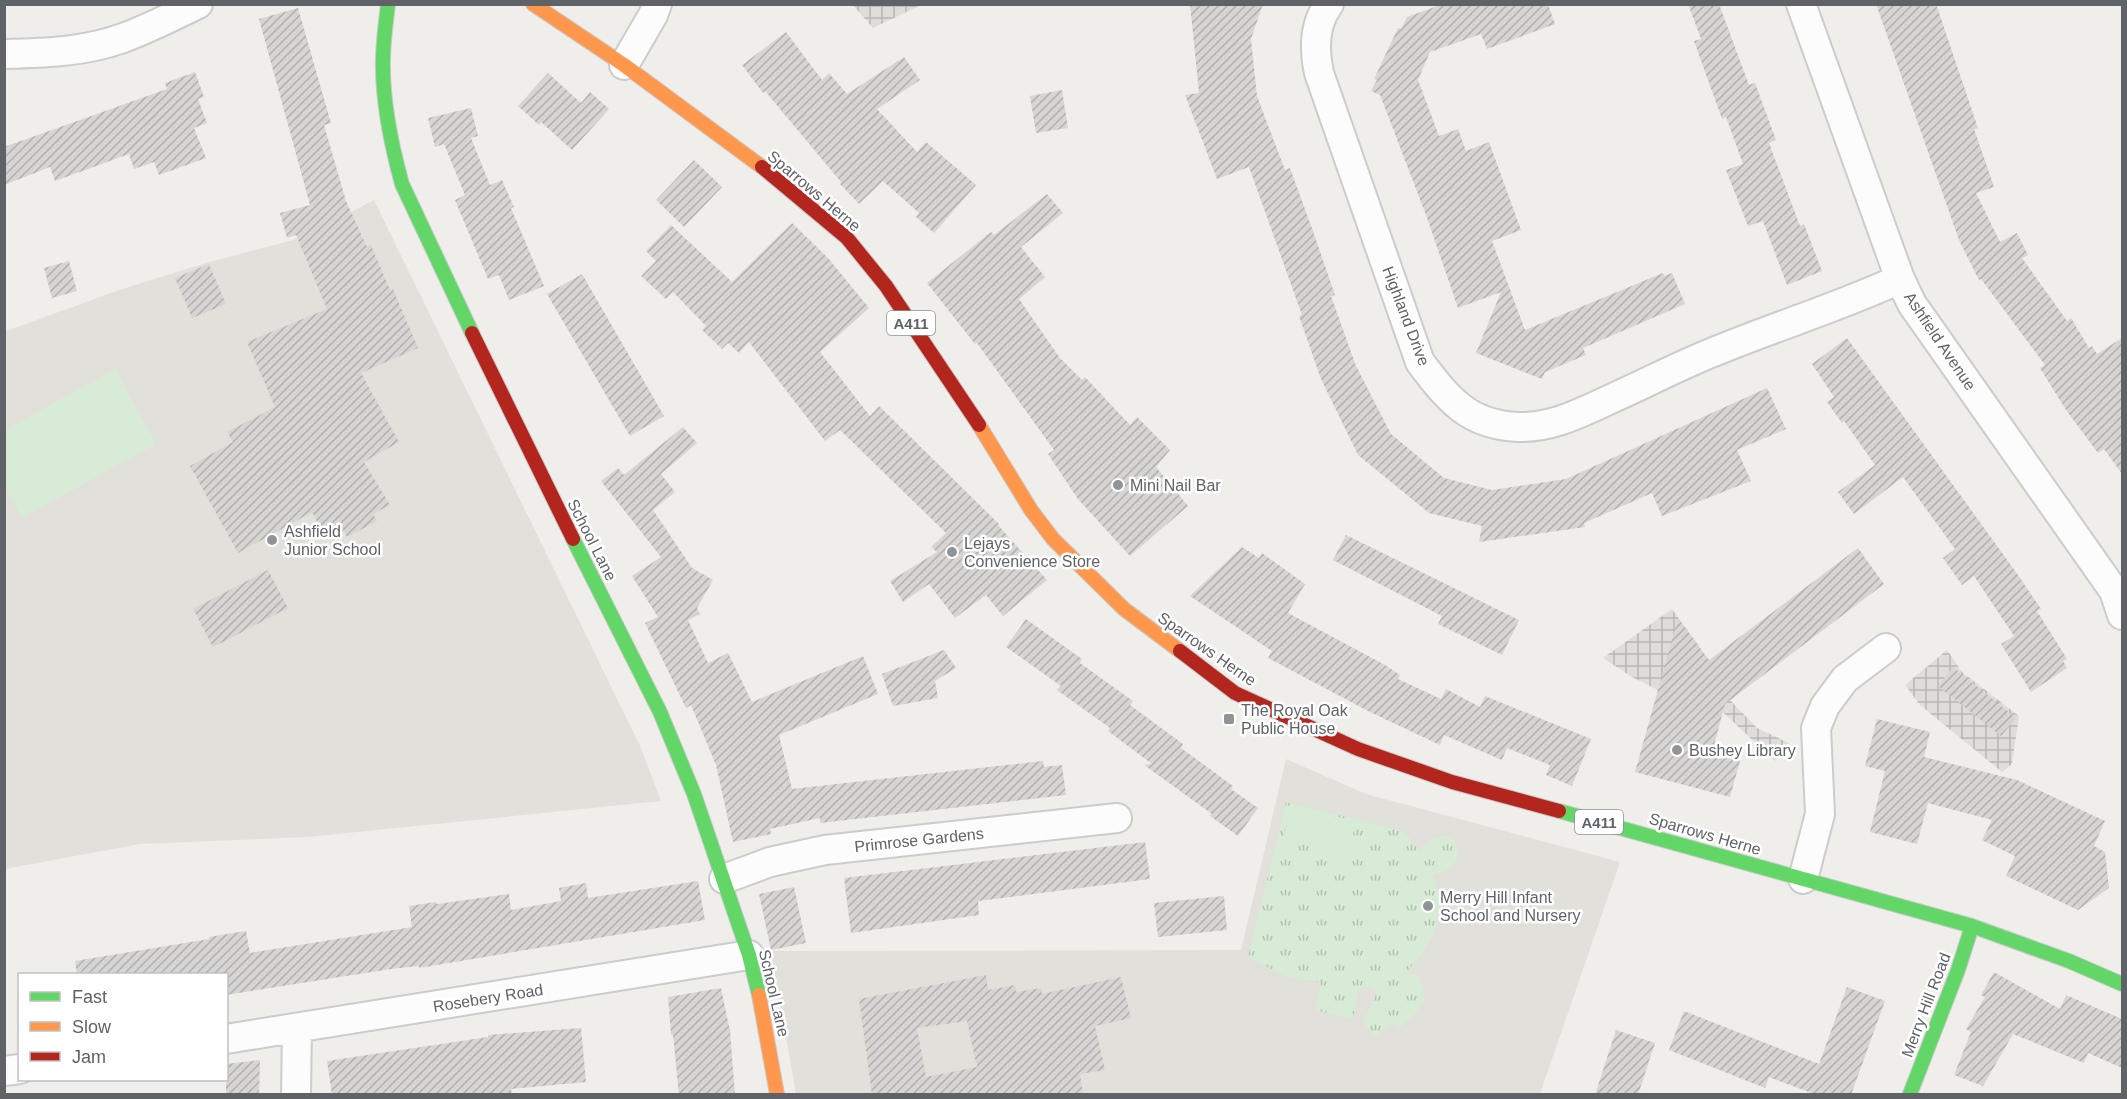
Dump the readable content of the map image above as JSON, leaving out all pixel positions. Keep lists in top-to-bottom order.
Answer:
{
  "streets": {
    "main road": [
      "Sparrows Herne",
      "A411",
      "School Lane",
      "Merry Hill Road"
    ],
    "street": [
      "Highland Drive",
      "Ashfield Avenue",
      "Primrose Gardens",
      "Rosebery Road"
    ]
  },
  "crossings": [
    ["Sparrows Herne", "Merry Hill Road"],
    ["Highland Drive", "Ashfield Avenue"],
    ["School Lane", "Primrose Gardens"],
    ["School Lane", "Rosebery Road"]
  ],
  "places": {
    "other": [
      "Mini Nail Bar",
      "Ashfield Junior School",
      "Lejays Convenience Store",
      "Bushey Library",
      "Merry Hill Infant School and Nursery"
    ],
    "transit": ["The Royal Oak Public House"]
  },
  "legend": ["Fast", "Slow", "Jam"]
}
